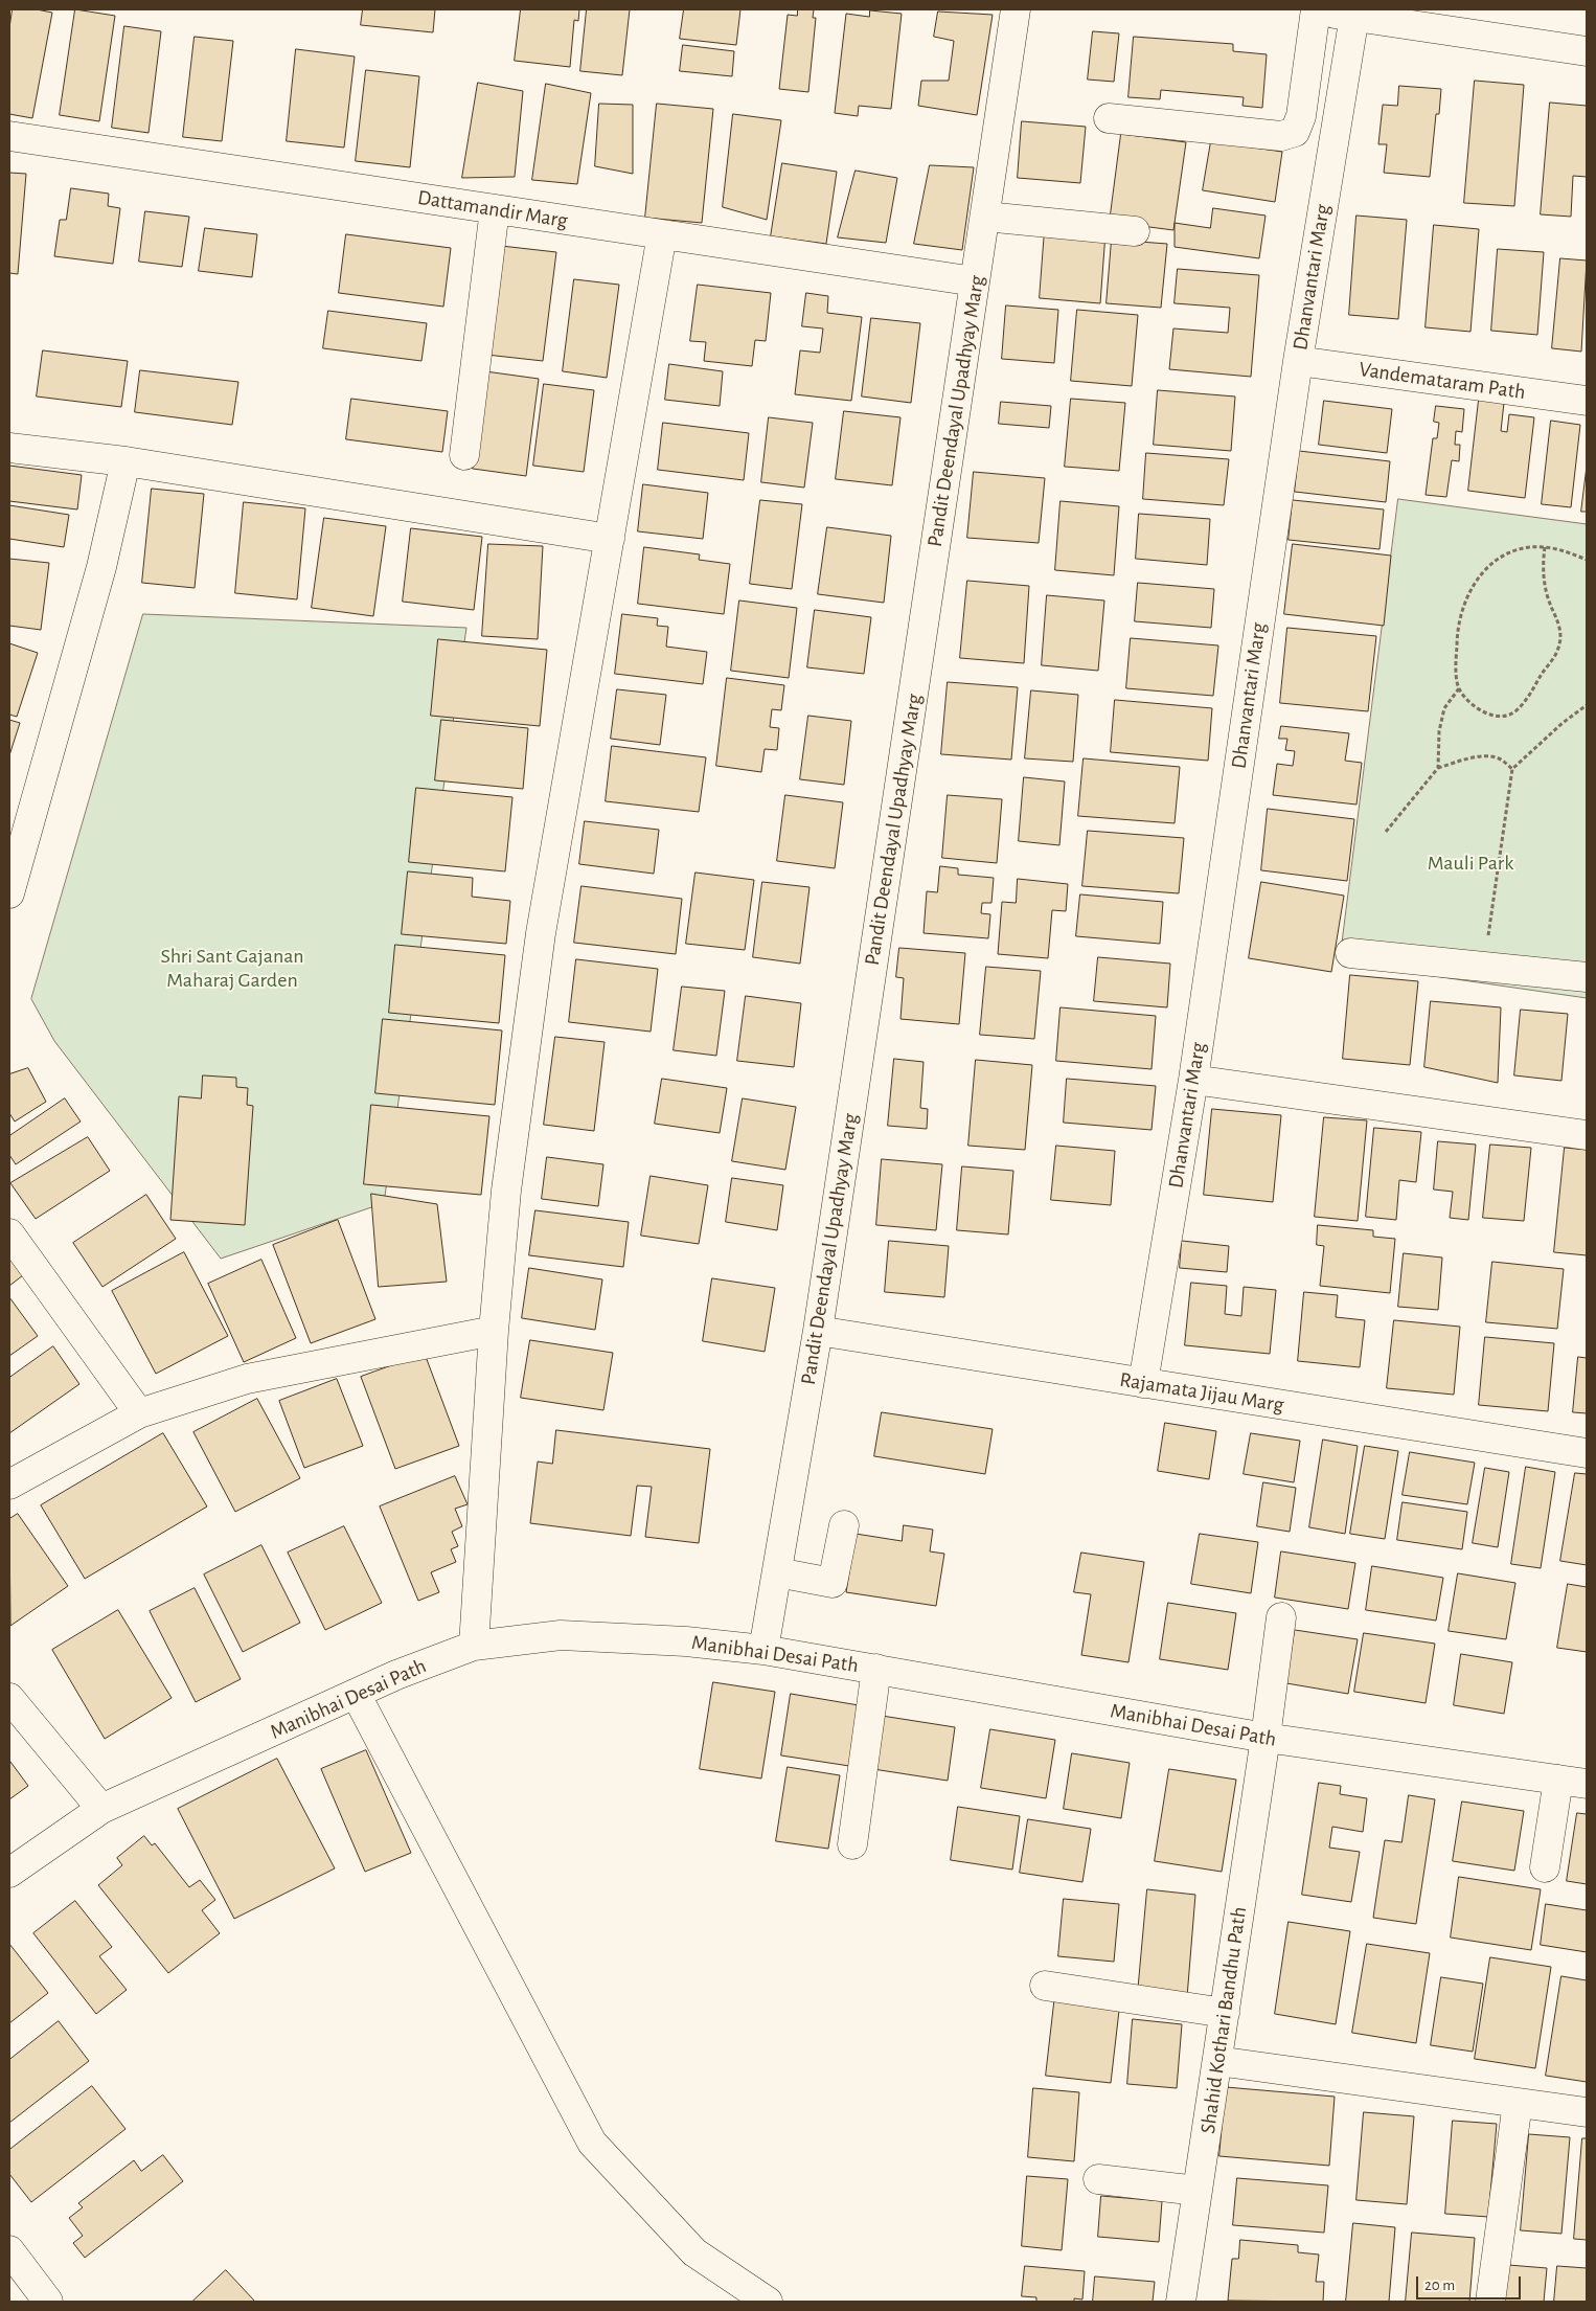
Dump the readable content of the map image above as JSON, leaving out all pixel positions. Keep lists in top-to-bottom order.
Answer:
{
  "streets": {
    "street": [
      "Dattamandir Marg",
      "Dhanvantari Marg",
      "Vandemataram Path",
      "Pandit Deendayal Upadhyay Marg",
      "Rajamata Jijau Marg",
      "Manibhai Desai Path",
      "Shahid Kothari Bandhu Path"
    ]
  },
  "crossings": [
    ["Dattamandir Marg", "Pandit Deendayal Upadhyay Marg"],
    ["Dhanvantari Marg", "Vandemataram Path"],
    ["Dhanvantari Marg", "Rajamata Jijau Marg"],
    ["Pandit Deendayal Upadhyay Marg", "Rajamata Jijau Marg"],
    ["Pandit Deendayal Upadhyay Marg", "Manibhai Desai Path"],
    ["Manibhai Desai Path", "Shahid Kothari Bandhu Path"]
  ],
  "parks": ["Mauli Park", "Shri Sant Gajanan Maharaj Garden"],
  "scale_bar": "20 m"
}
